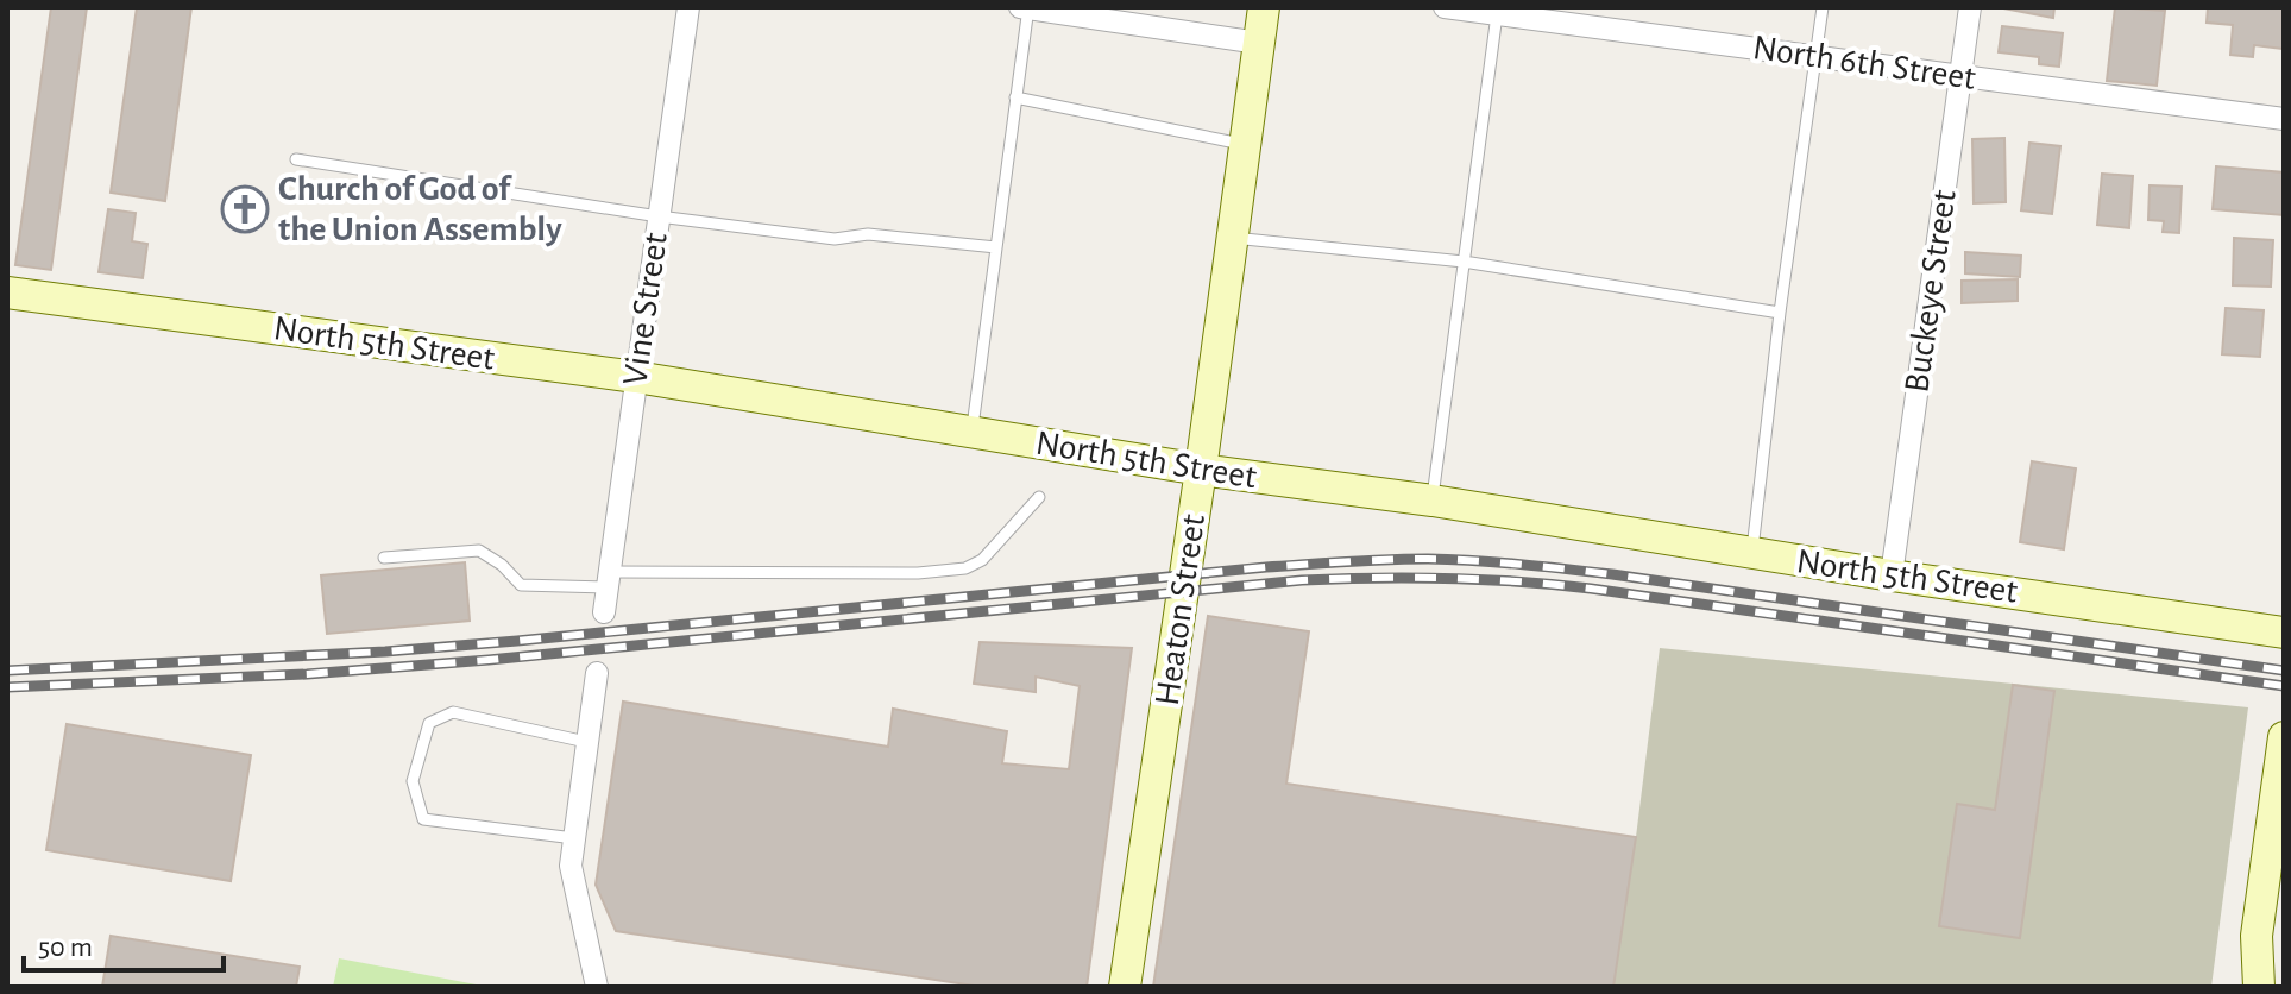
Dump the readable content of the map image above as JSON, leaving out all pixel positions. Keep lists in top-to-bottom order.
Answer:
{
  "streets": {
    "street": [
      "North 6th Street",
      "Buckeye Street",
      "Vine Street",
      "North 5th Street",
      "Heaton Street"
    ]
  },
  "crossings": [
    ["North 6th Street", "Buckeye Street"],
    ["Buckeye Street", "North 5th Street"],
    ["Vine Street", "North 5th Street"],
    ["North 5th Street", "Heaton Street"]
  ],
  "places": {
    "church": ["Church of God of the Union Assembly"]
  },
  "scale_bar": "50 m"
}
